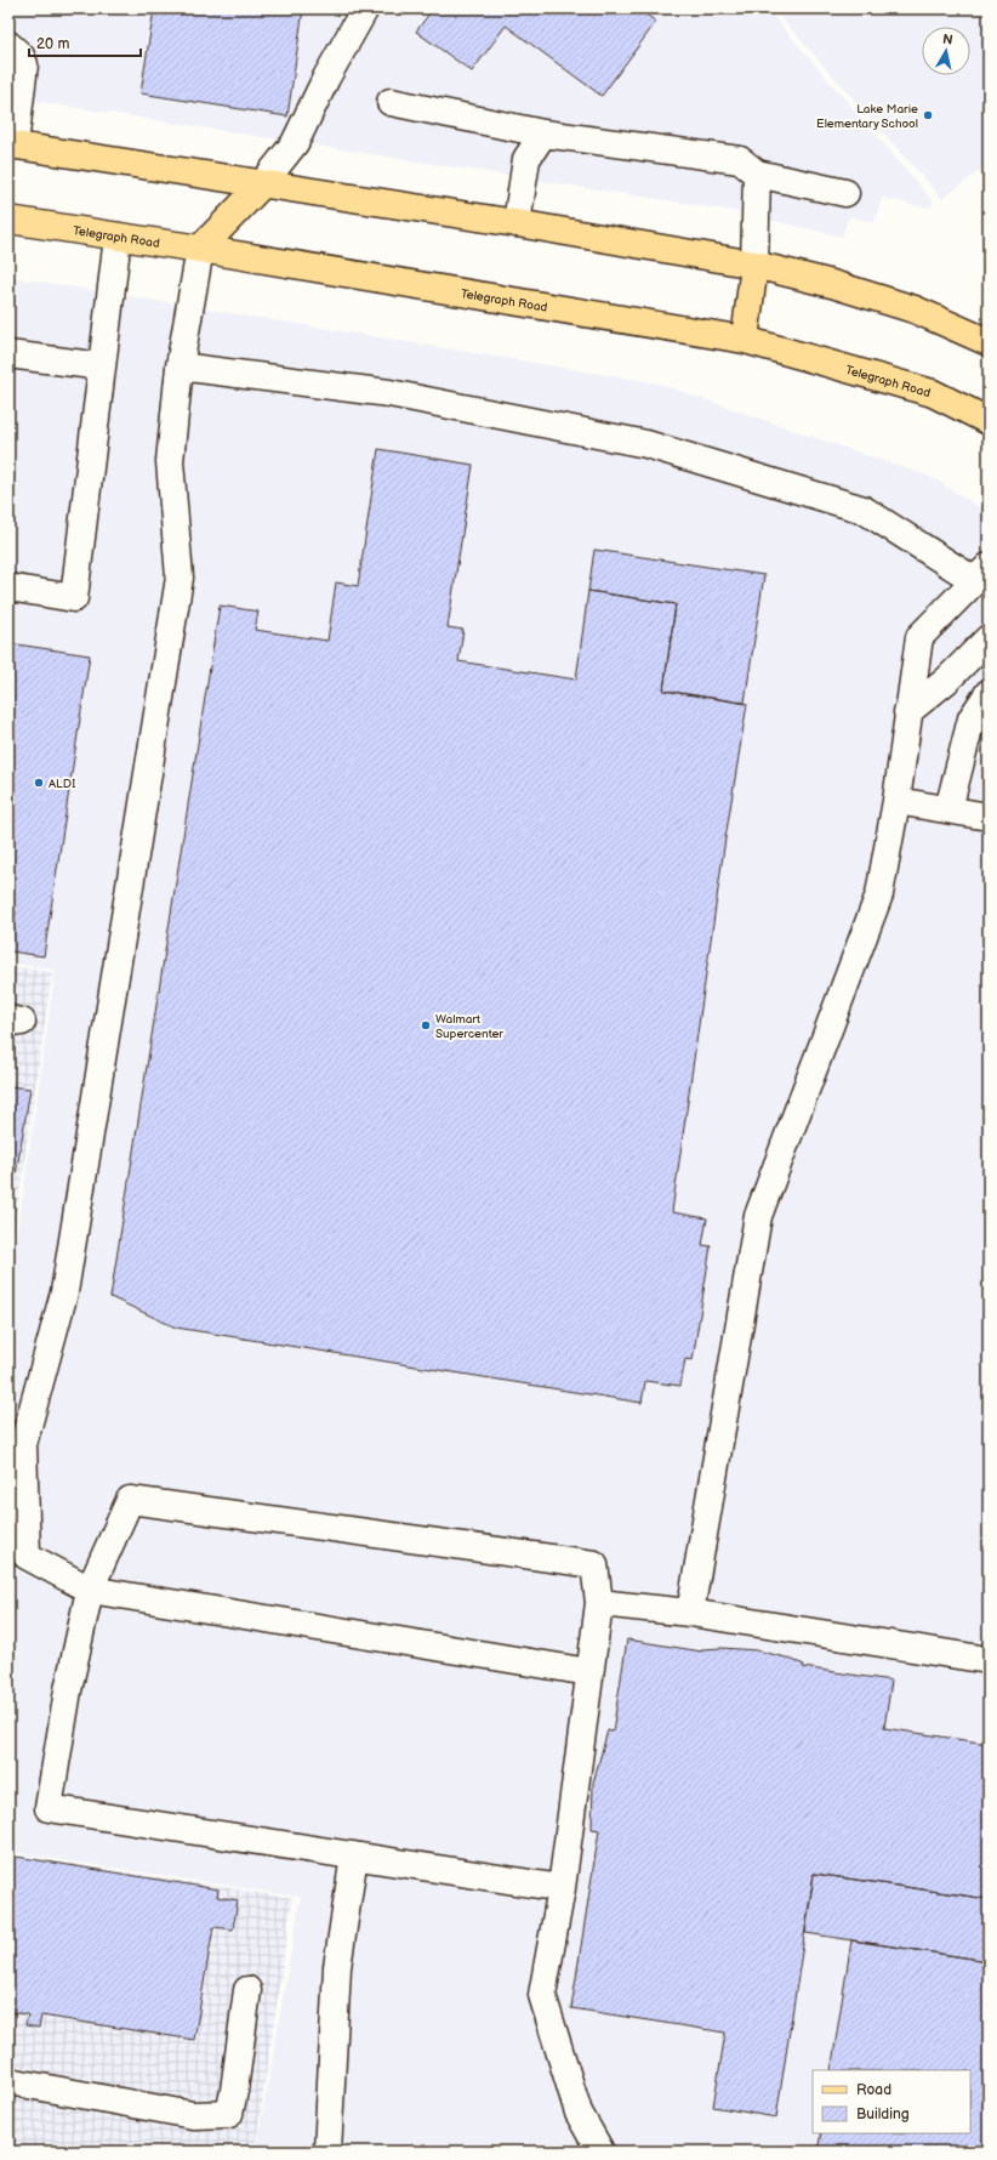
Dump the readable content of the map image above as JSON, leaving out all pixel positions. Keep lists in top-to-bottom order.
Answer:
{
  "streets": {
    "main road": ["Telegraph Road"]
  },
  "places": ["Lake Marie Elementary School", "ALDI", "Walmart Supercenter"],
  "legend": ["Road", "Building"],
  "scale_bar": "20 m",
  "north": "top"
}
